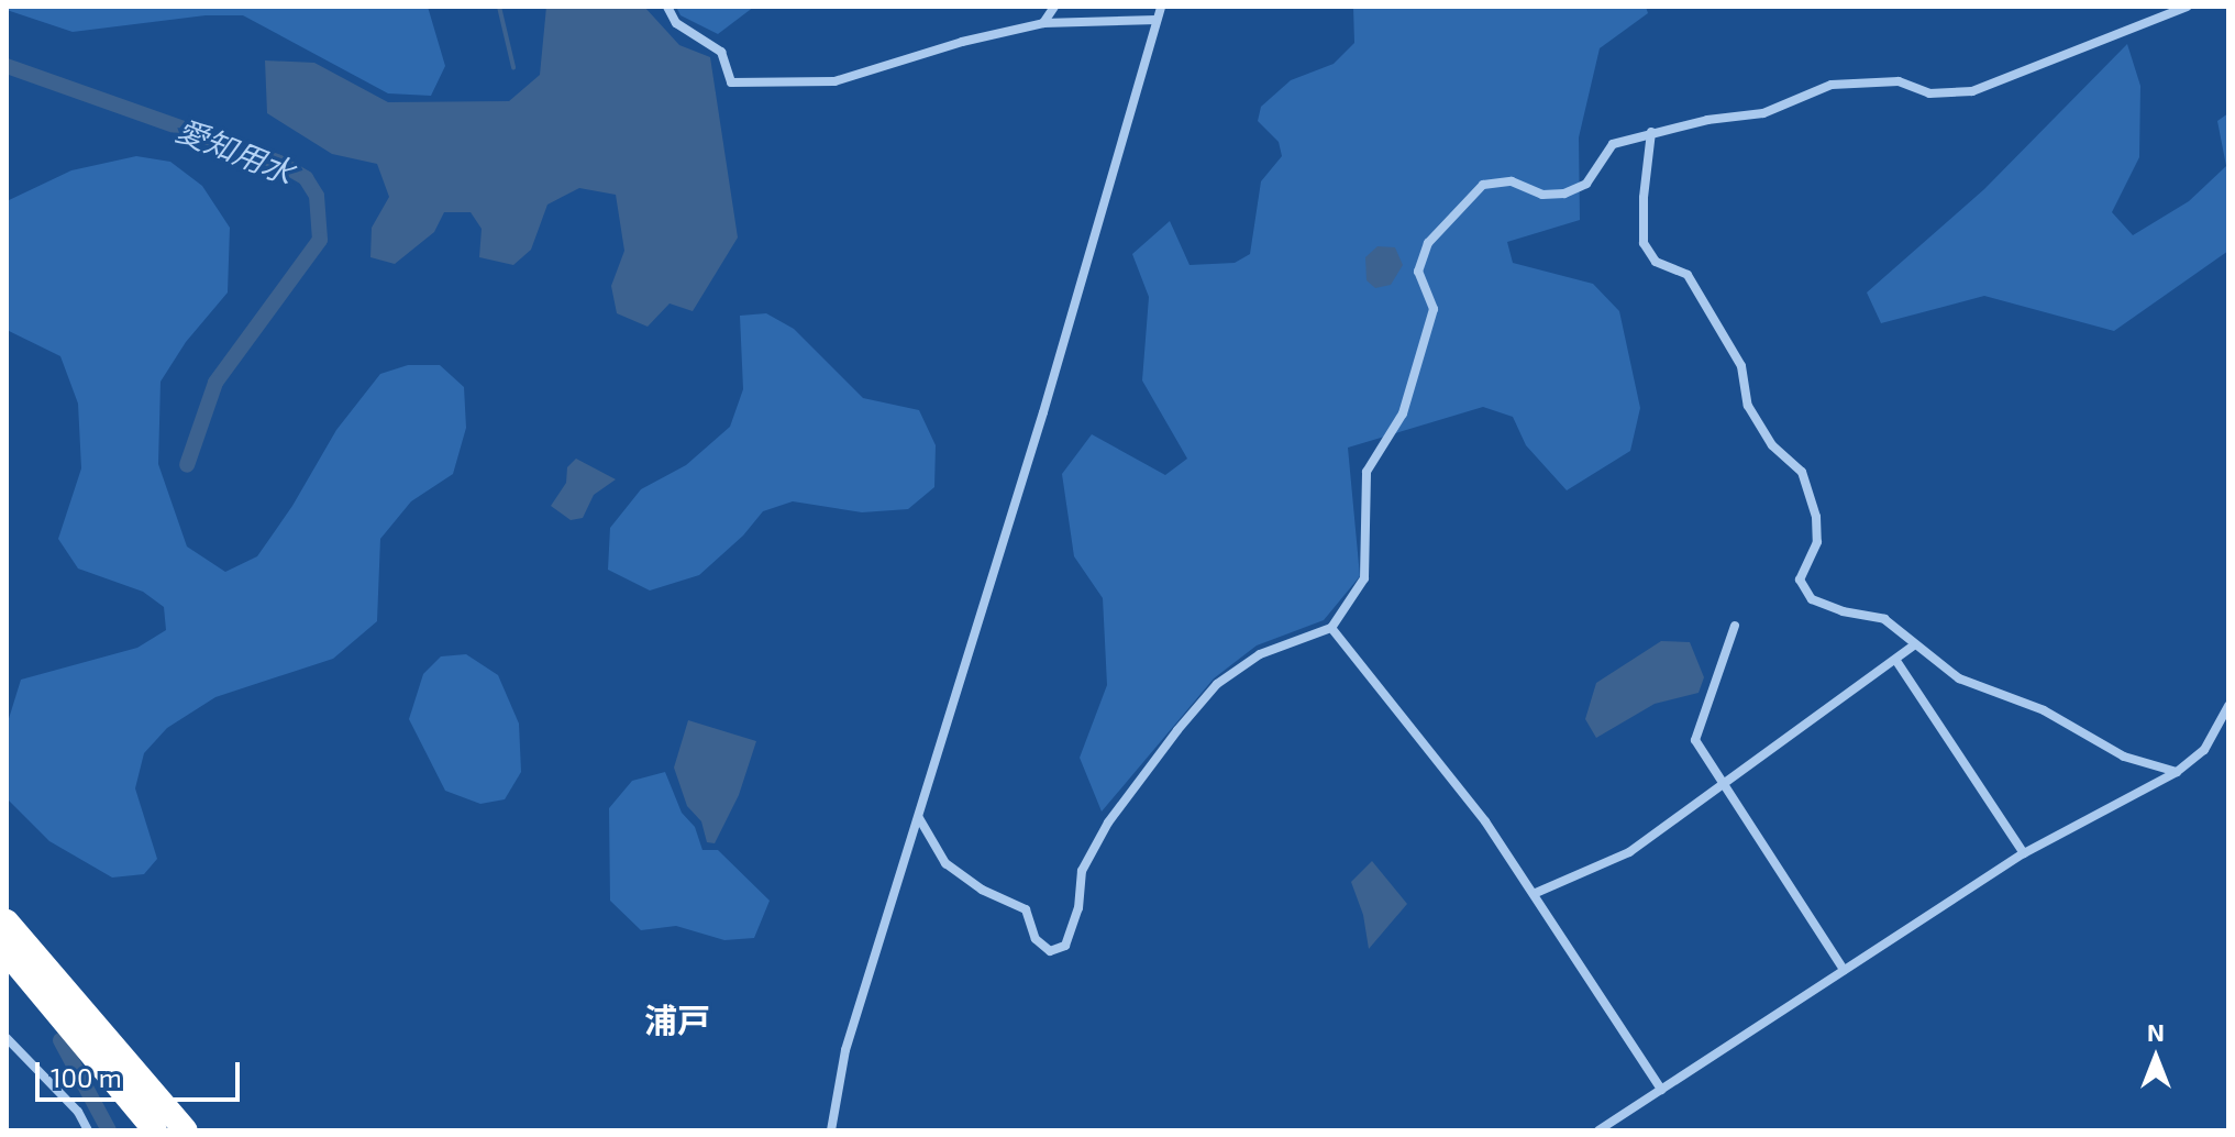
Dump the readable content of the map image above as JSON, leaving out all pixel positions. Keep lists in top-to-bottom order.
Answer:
{
  "districts": ["浦戸"],
  "water": ["愛知用水"],
  "scale_bar": "100 m",
  "north": "top"
}
